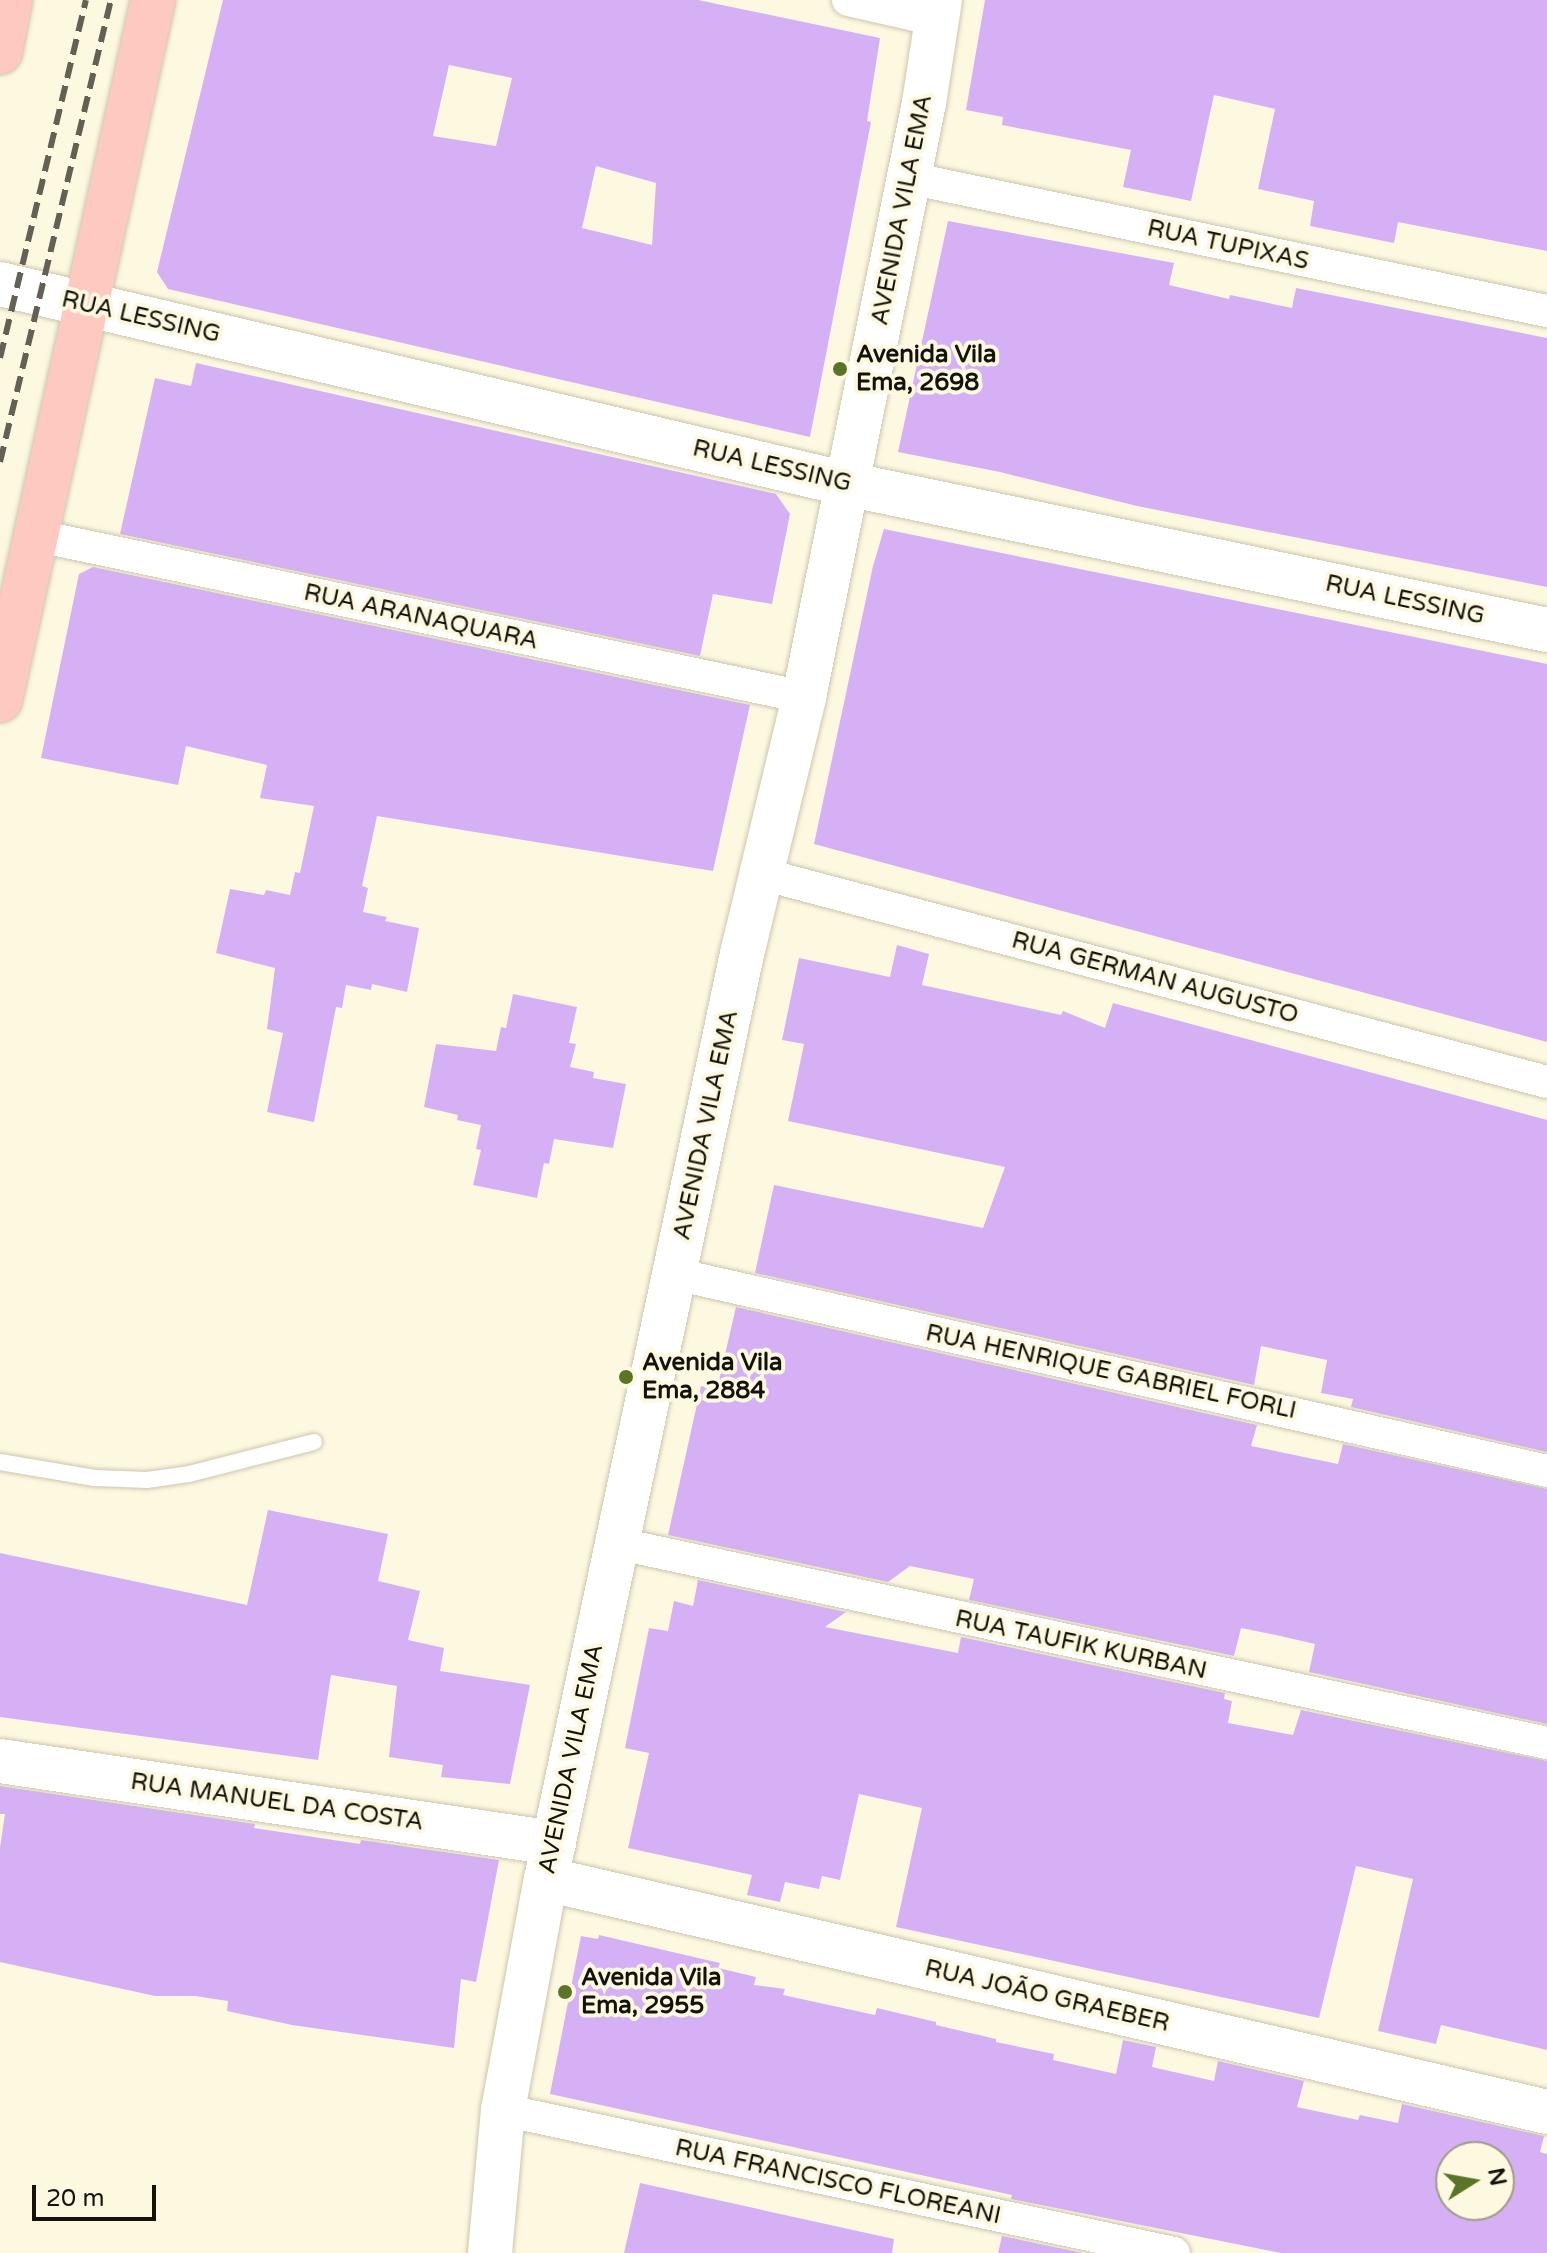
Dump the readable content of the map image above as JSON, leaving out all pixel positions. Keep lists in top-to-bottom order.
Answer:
{
  "streets": {
    "street": [
      "AVENIDA VILA EMA",
      "RUA TUPIXAS",
      "RUA LESSING",
      "RUA ARANAQUARA",
      "RUA GERMAN AUGUSTO",
      "RUA HENRIQUE GABRIEL FORLI",
      "RUA TAUFIK KURBAN",
      "RUA MANUEL DA COSTA",
      "RUA JOÃO GRAEBER",
      "RUA FRANCISCO FLOREANI"
    ]
  },
  "crossings": [
    ["AVENIDA VILA EMA", "RUA TUPIXAS"],
    ["AVENIDA VILA EMA", "RUA LESSING"],
    ["AVENIDA VILA EMA", "RUA ARANAQUARA"],
    ["AVENIDA VILA EMA", "RUA GERMAN AUGUSTO"],
    ["AVENIDA VILA EMA", "RUA HENRIQUE GABRIEL FORLI"],
    ["AVENIDA VILA EMA", "RUA TAUFIK KURBAN"],
    ["AVENIDA VILA EMA", "RUA MANUEL DA COSTA"],
    ["AVENIDA VILA EMA", "RUA JOÃO GRAEBER"],
    ["AVENIDA VILA EMA", "RUA FRANCISCO FLOREANI"],
    ["RUA MANUEL DA COSTA", "RUA JOÃO GRAEBER"]
  ],
  "places": ["Avenida Vila Ema, 2698", "Avenida Vila Ema, 2884", "Avenida Vila Ema, 2955"],
  "scale_bar": "20 m",
  "north": "right"
}
